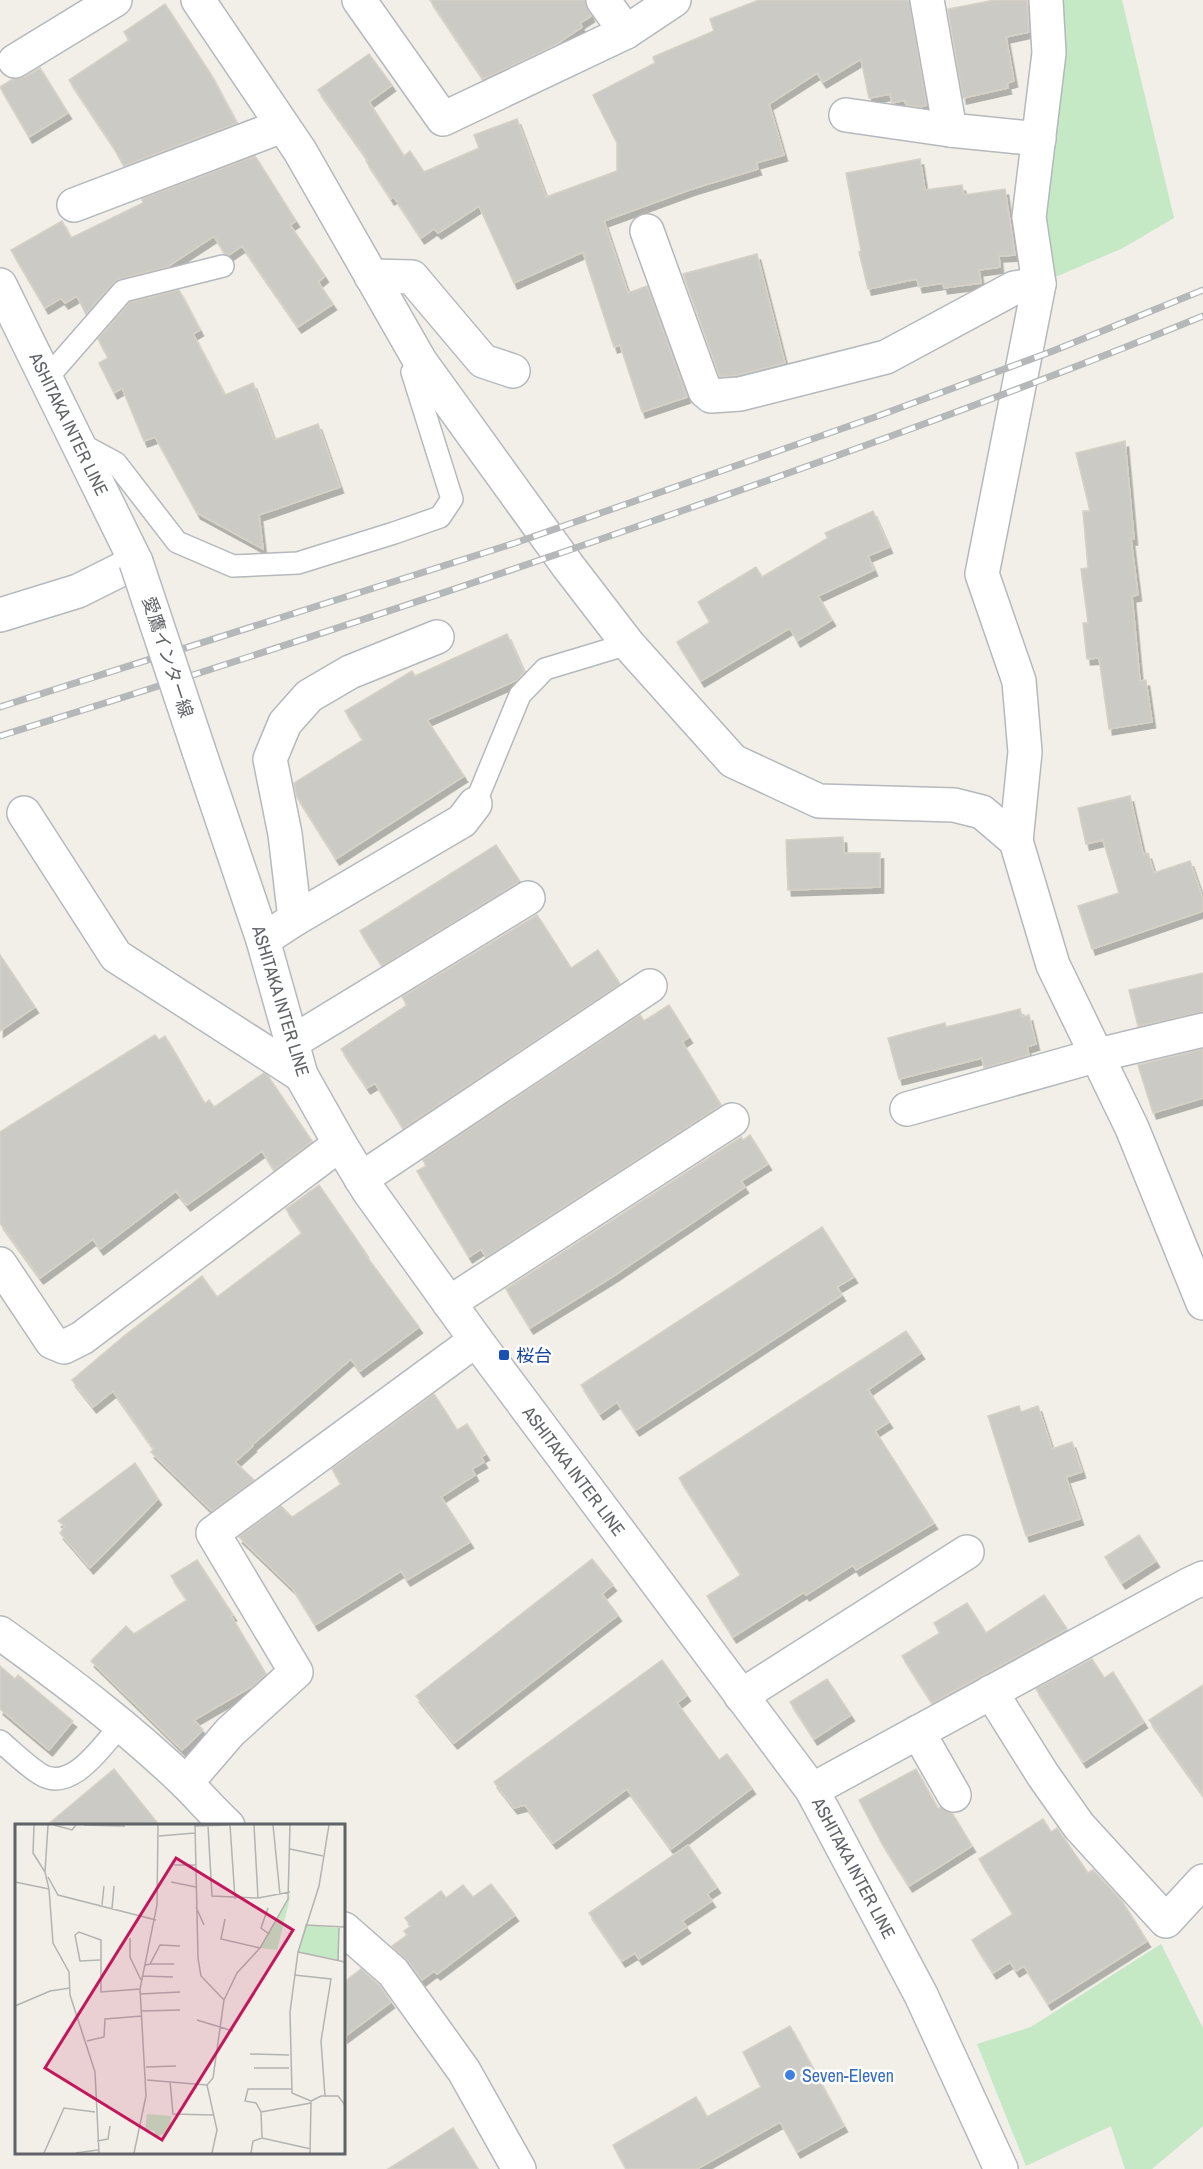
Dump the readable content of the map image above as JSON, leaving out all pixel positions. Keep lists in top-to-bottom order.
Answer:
{
  "streets": {
    "street": ["ASHITAKA INTER LINE", "愛鷹インター線"]
  },
  "crossings": [
    ["ASHITAKA INTER LINE", "愛鷹インター線"]
  ],
  "places": {
    "transit": ["桜台"],
    "other": ["Seven-Eleven"]
  }
}
